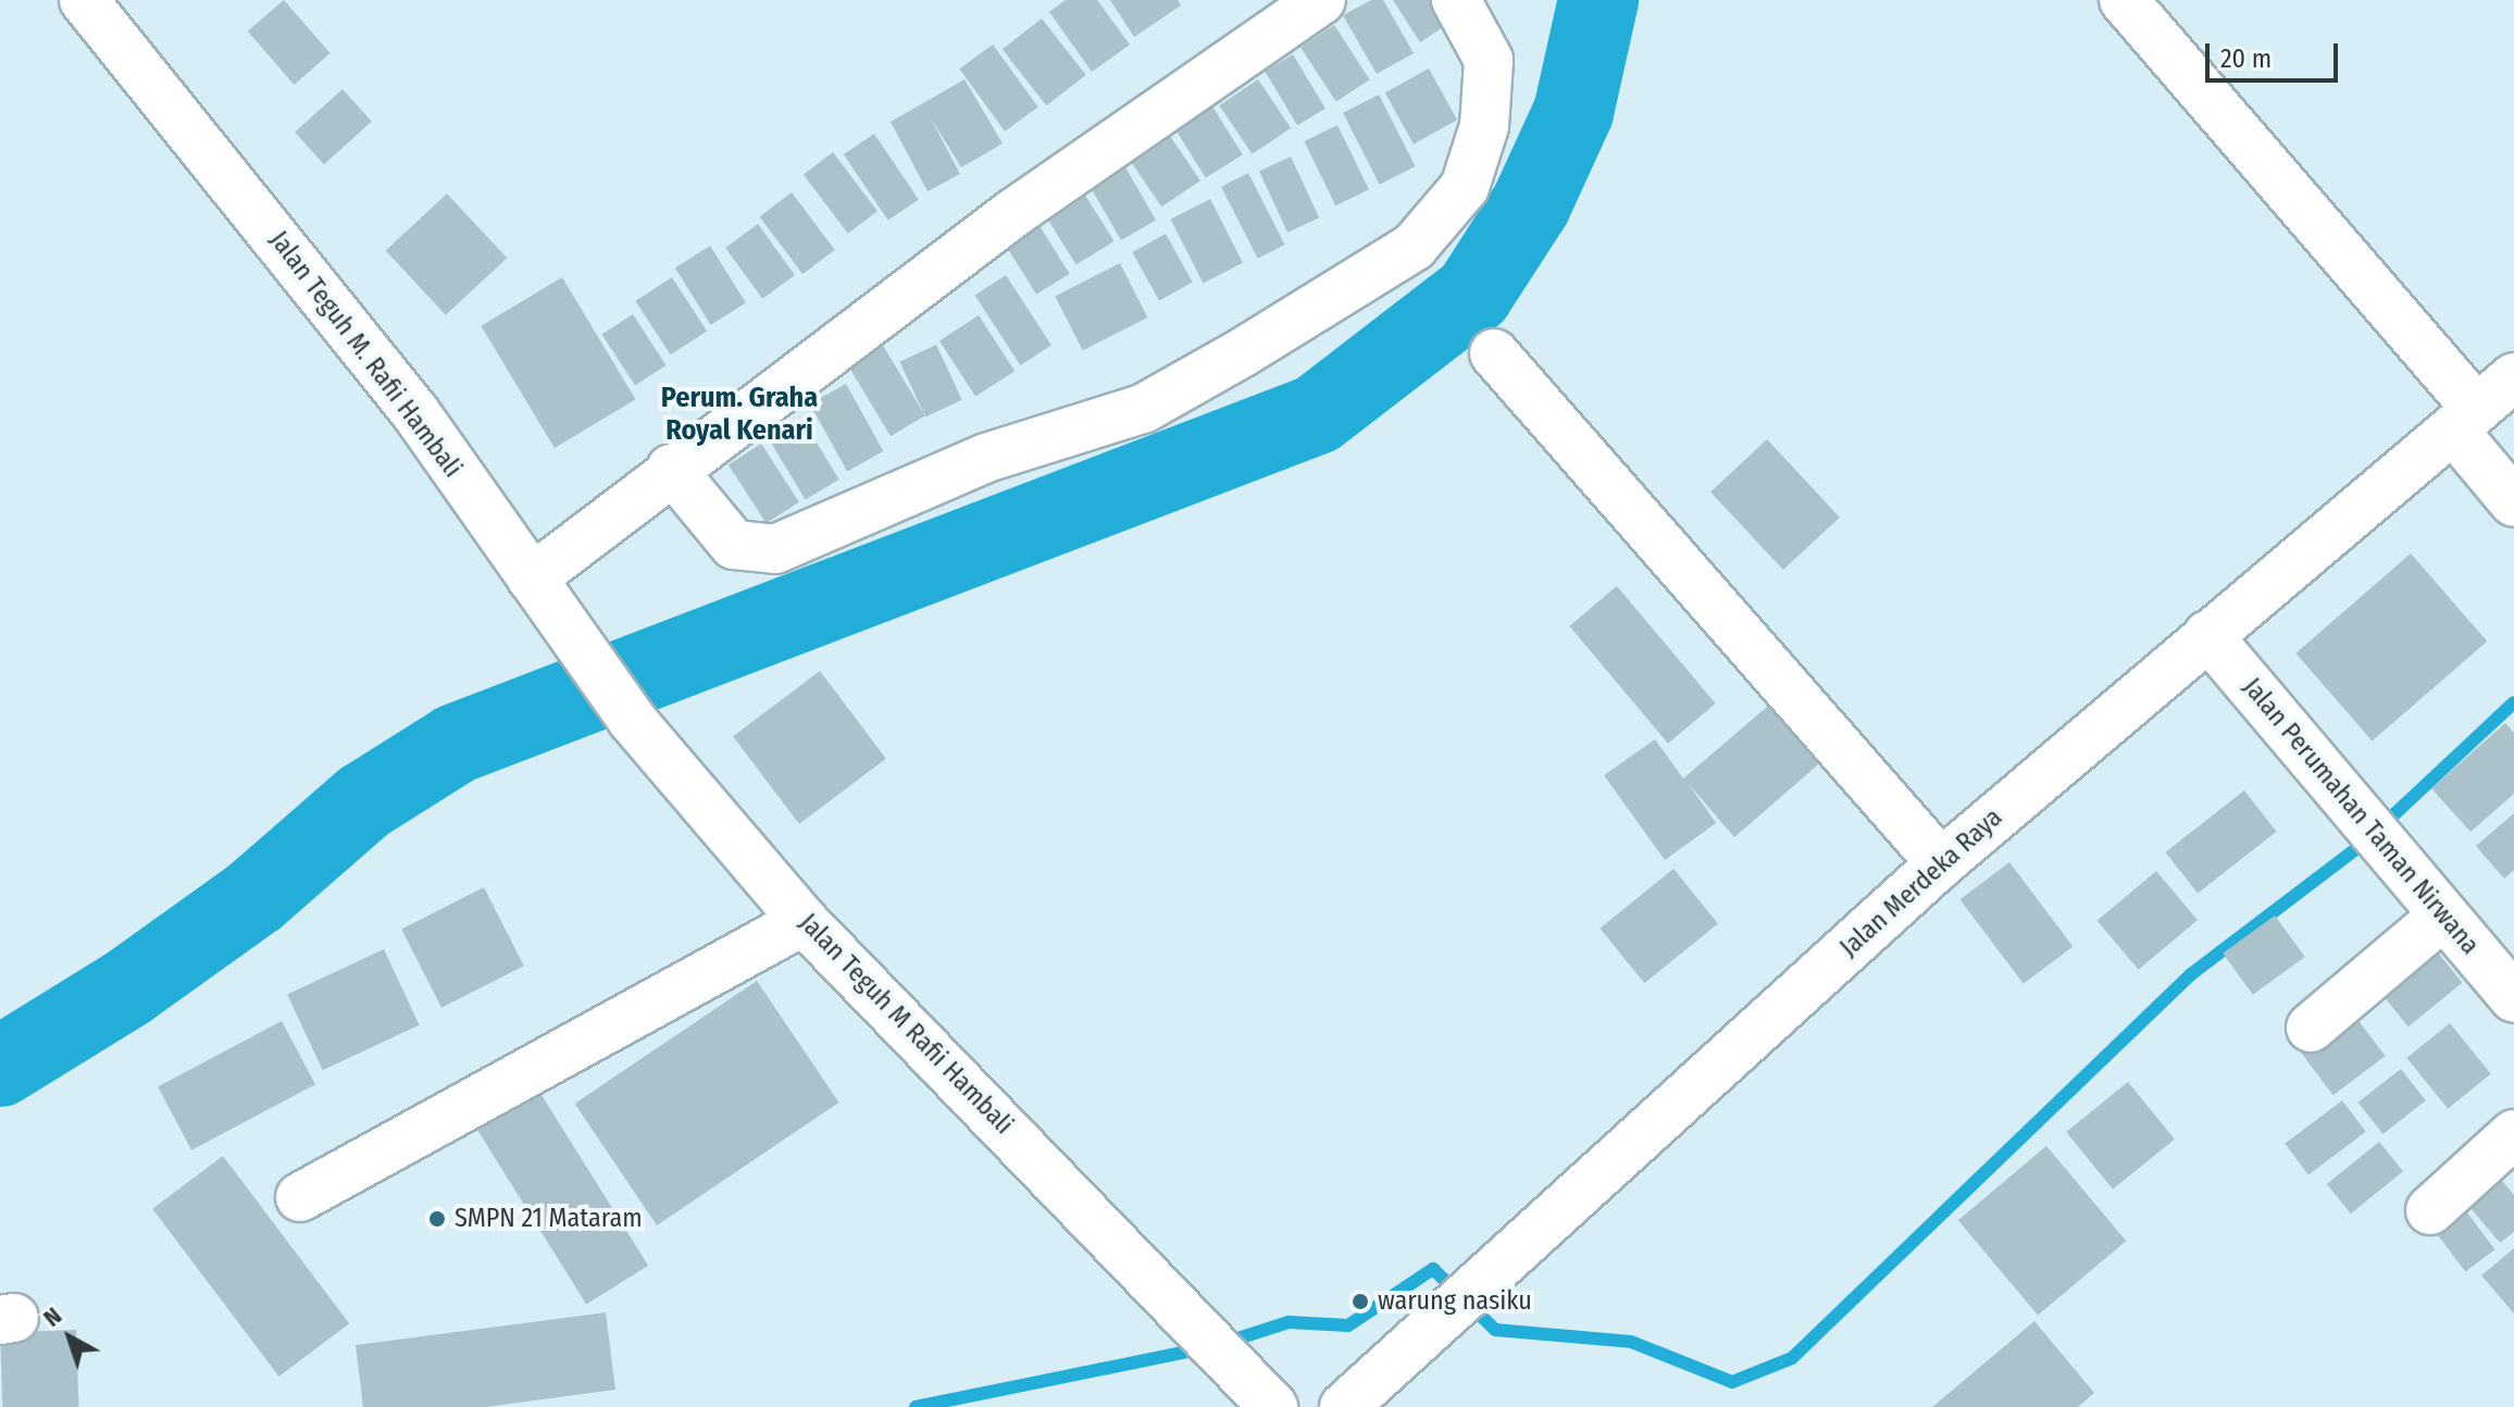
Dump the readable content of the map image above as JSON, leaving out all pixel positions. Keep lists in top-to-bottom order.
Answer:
{
  "streets": {
    "street": [
      "Jalan Teguh M. Rafii Hambali",
      "Jalan Perumahan Taman Nirwana",
      "Jalan Merdeka Raya",
      "Jalan Teguh M Rafii Hambali"
    ]
  },
  "crossings": [
    ["Jalan Teguh M. Rafii Hambali", "Jalan Teguh M Rafii Hambali"],
    ["Jalan Perumahan Taman Nirwana", "Jalan Merdeka Raya"]
  ],
  "districts": ["Perum. Graha Royal Kenari"],
  "places": ["SMPN 21 Mataram", "warung nasiku"],
  "scale_bar": "20 m",
  "north": "top left"
}
